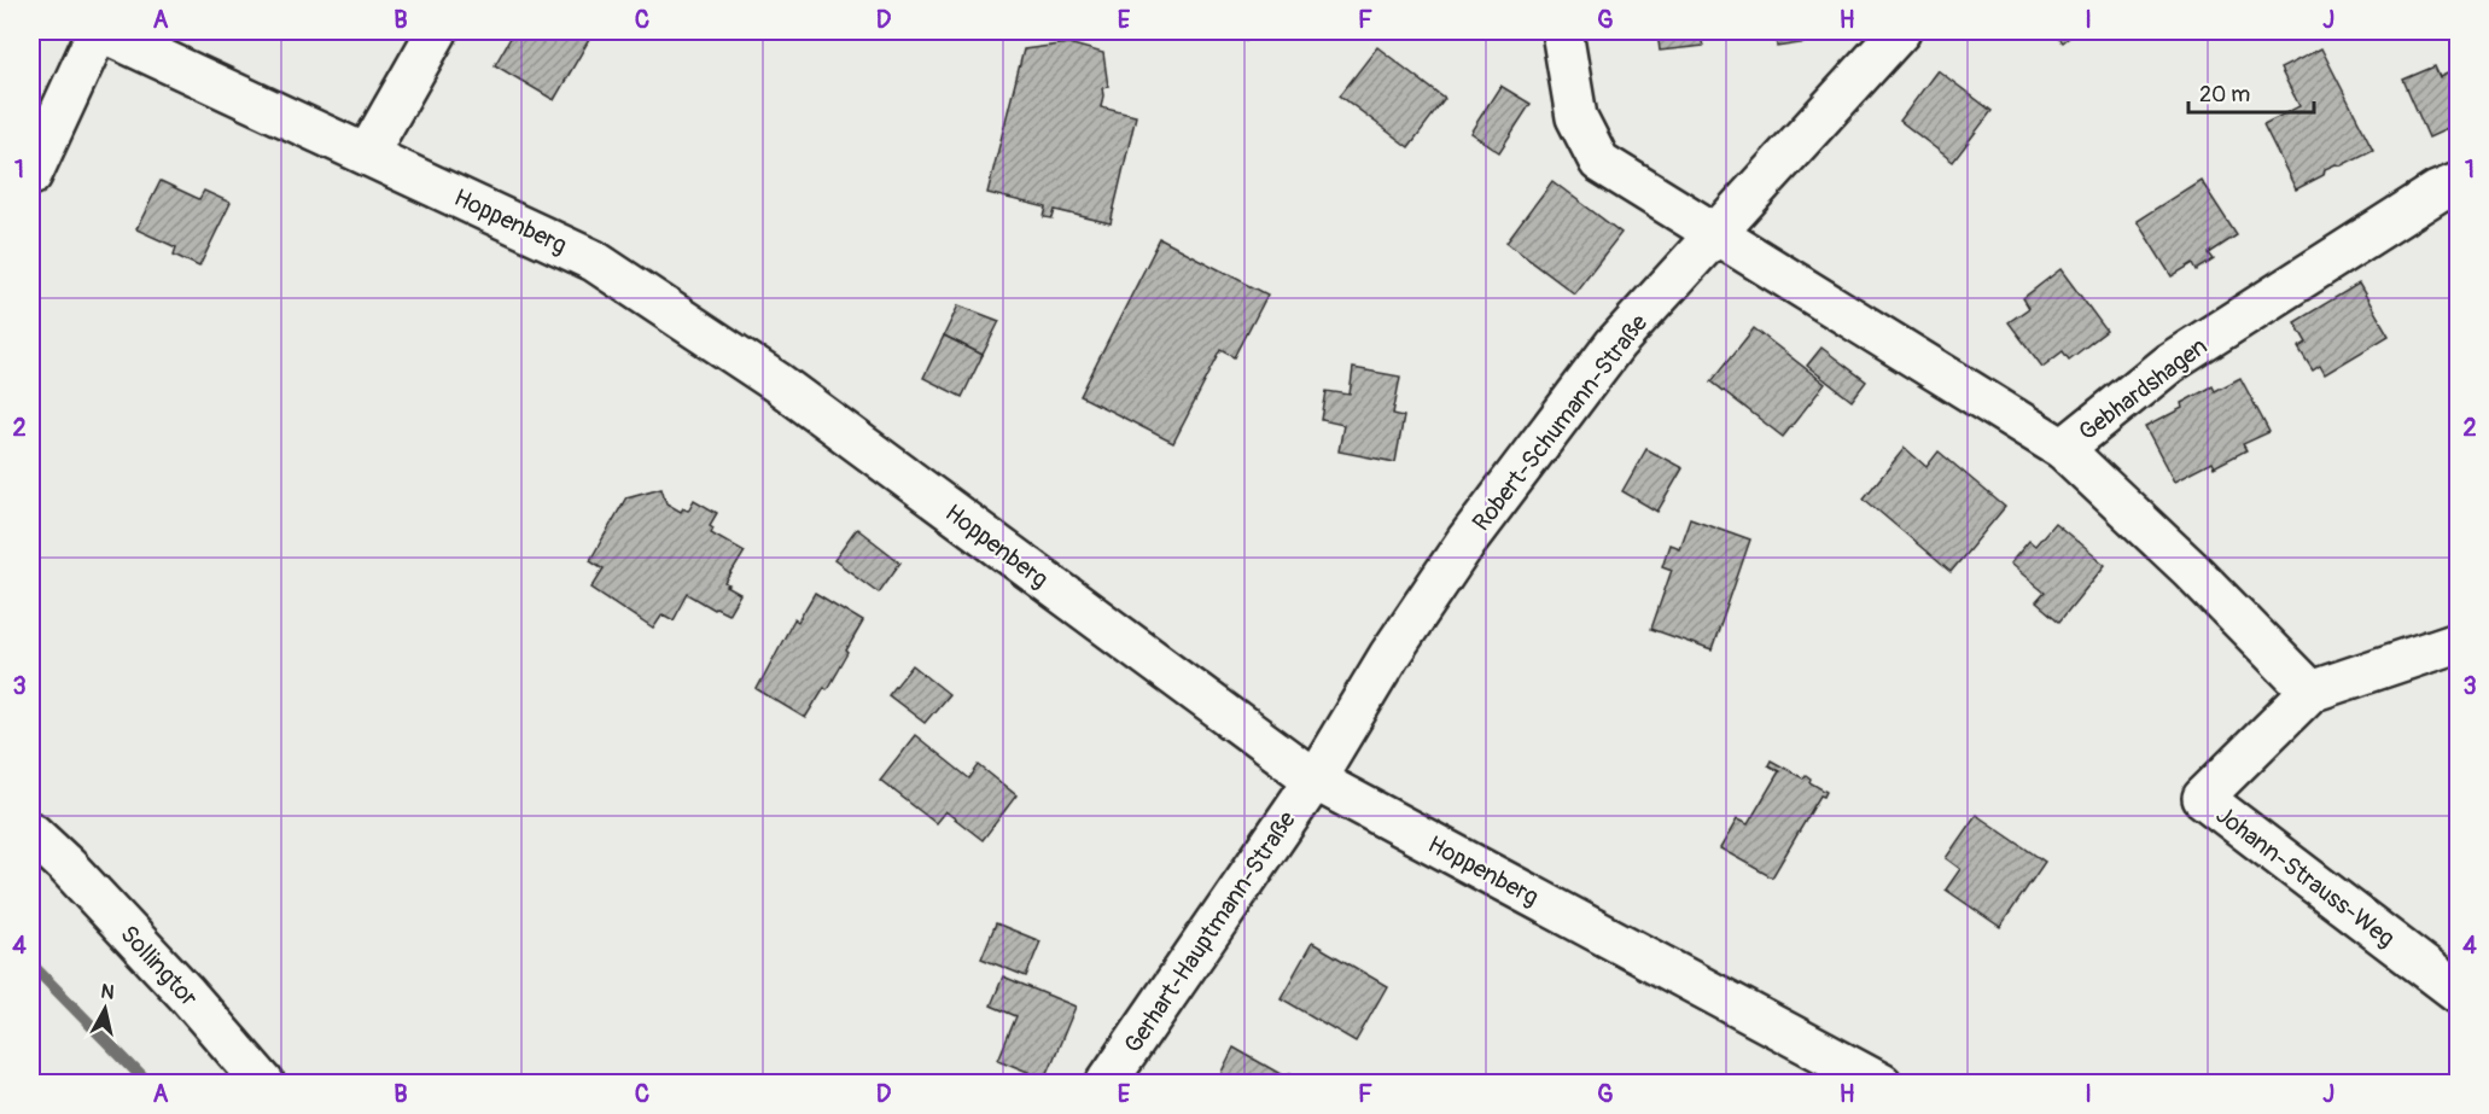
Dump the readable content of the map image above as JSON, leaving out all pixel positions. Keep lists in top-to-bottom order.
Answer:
{
  "streets": {
    "street": [
      "Hoppenberg",
      "Gebhardshagen",
      "Robert-Schumann-Straße",
      "Johann-Strauss-Weg",
      "Gerhart-Hauptmann-Straße",
      "Sollingtor"
    ]
  },
  "crossings": [
    ["Hoppenberg", "Robert-Schumann-Straße"],
    ["Hoppenberg", "Gerhart-Hauptmann-Straße"],
    ["Gebhardshagen", "Robert-Schumann-Straße"],
    ["Robert-Schumann-Straße", "Gerhart-Hauptmann-Straße"]
  ],
  "scale_bar": "20 m",
  "north": "top",
  "grid": {
    "columns": [
      "A",
      "B",
      "C",
      "D",
      "E",
      "F",
      "G",
      "H",
      "I",
      "J"
    ],
    "rows": [
      "1",
      "2",
      "3",
      "4"
    ]
  }
}
